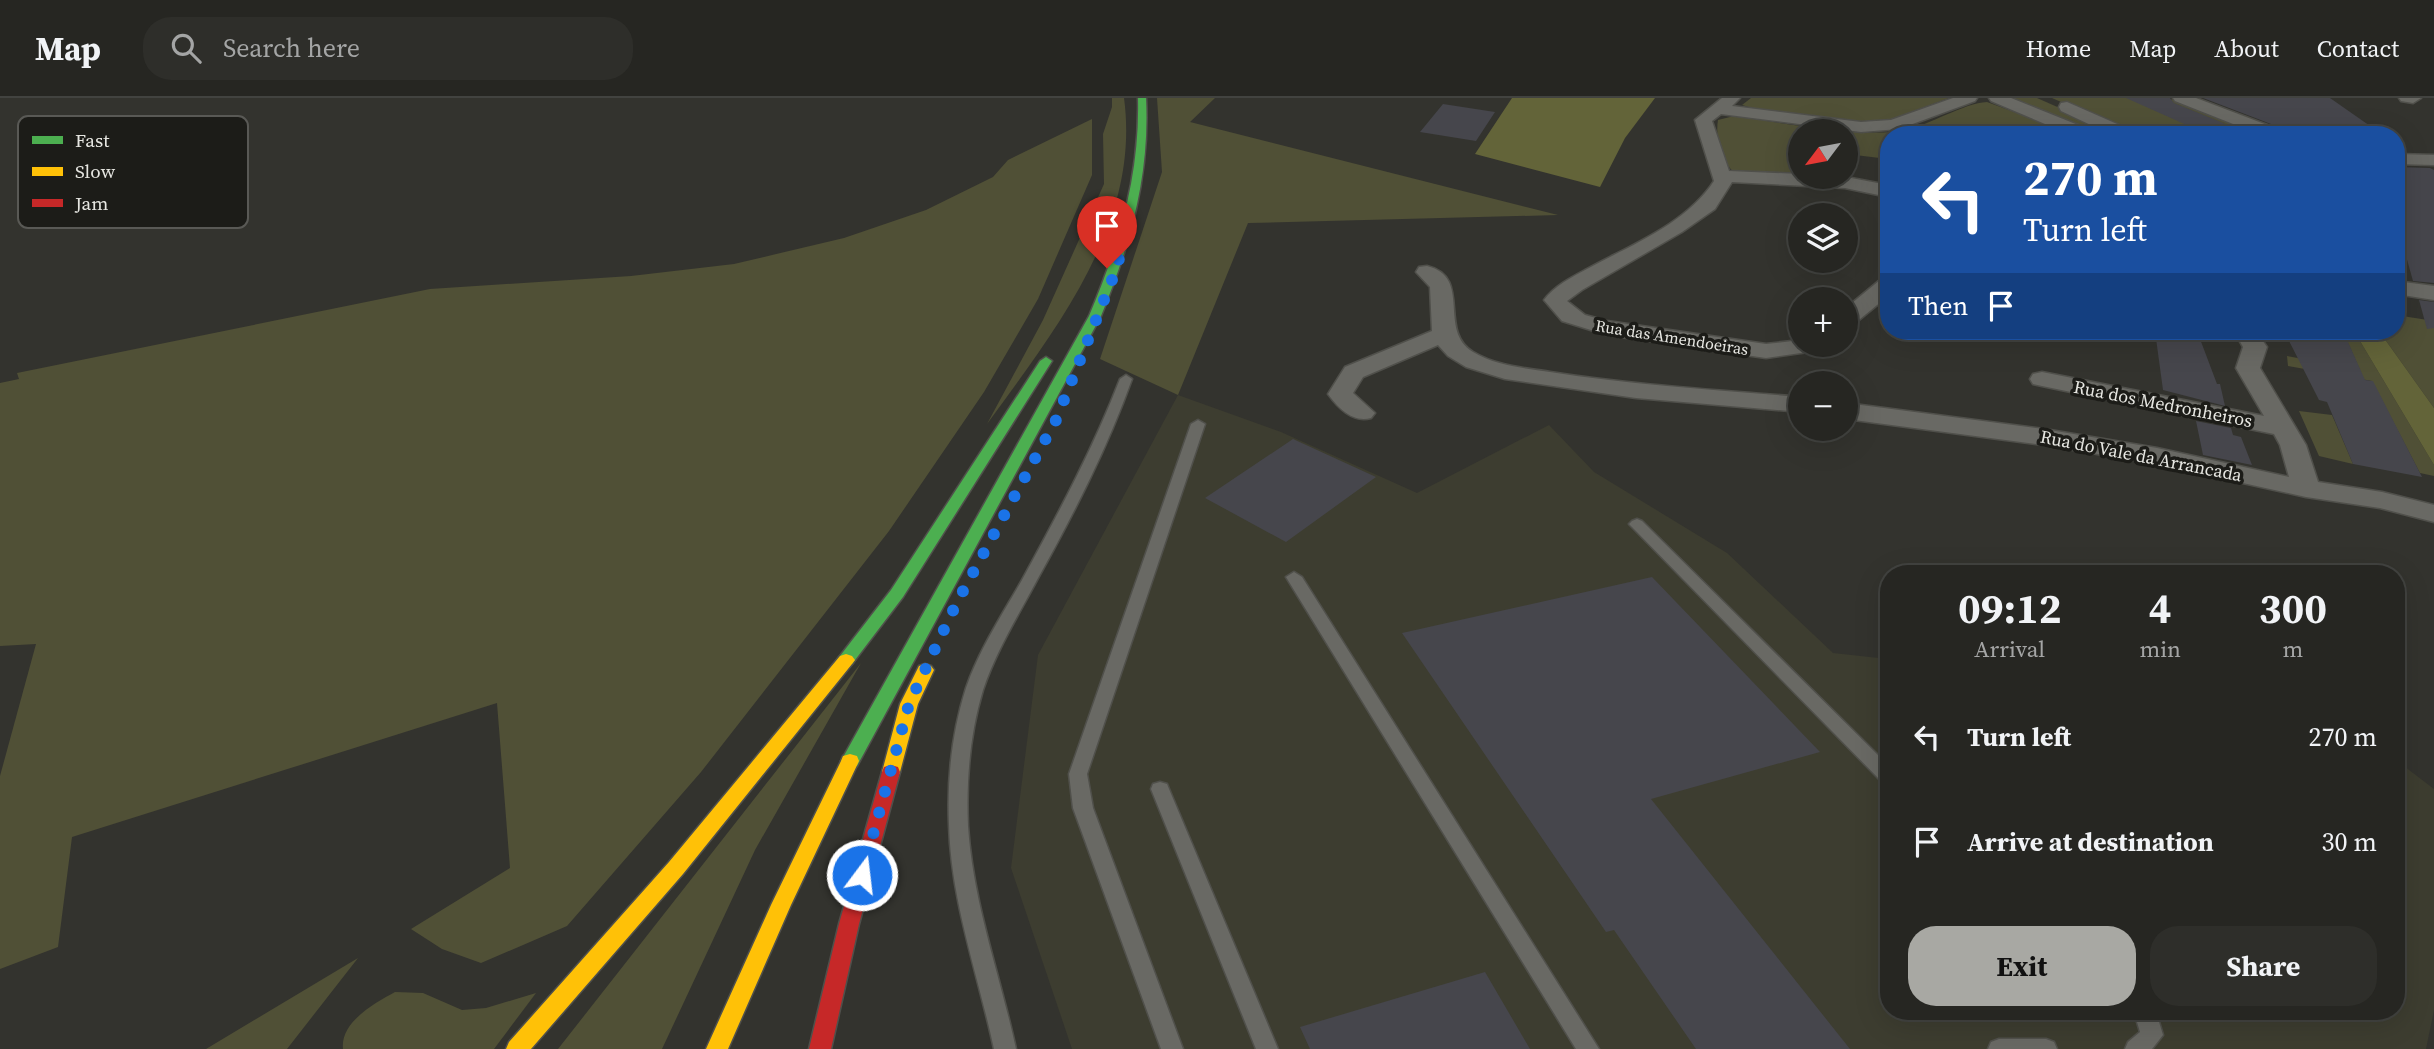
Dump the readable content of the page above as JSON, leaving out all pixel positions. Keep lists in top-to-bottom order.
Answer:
{
  "streets": {
    "street": ["Rua das Amendoeiras", "Rua dos Medronheiros", "Rua do Vale da Arrancada"]
  },
  "legend": ["Fast", "Slow", "Jam"],
  "north": "bottom left",
  "page": {
    "header": "Map",
    "search": "Search here",
    "nav": [
      "Home",
      "Map",
      "About",
      "Contact"
    ],
    "map_buttons": ["+", "−"],
    "turn": ["270 m", "Turn left"],
    "then": "Then",
    "eta": [
      "09:12",
      "Arrival",
      "4",
      "min",
      "300",
      "m"
    ],
    "list": [
      {
        "name": "Turn left",
        "value": "270 m"
      },
      {
        "name": "Arrive at destination",
        "value": "30 m"
      }
    ],
    "buttons": ["Exit", "Share"]
  }
}
